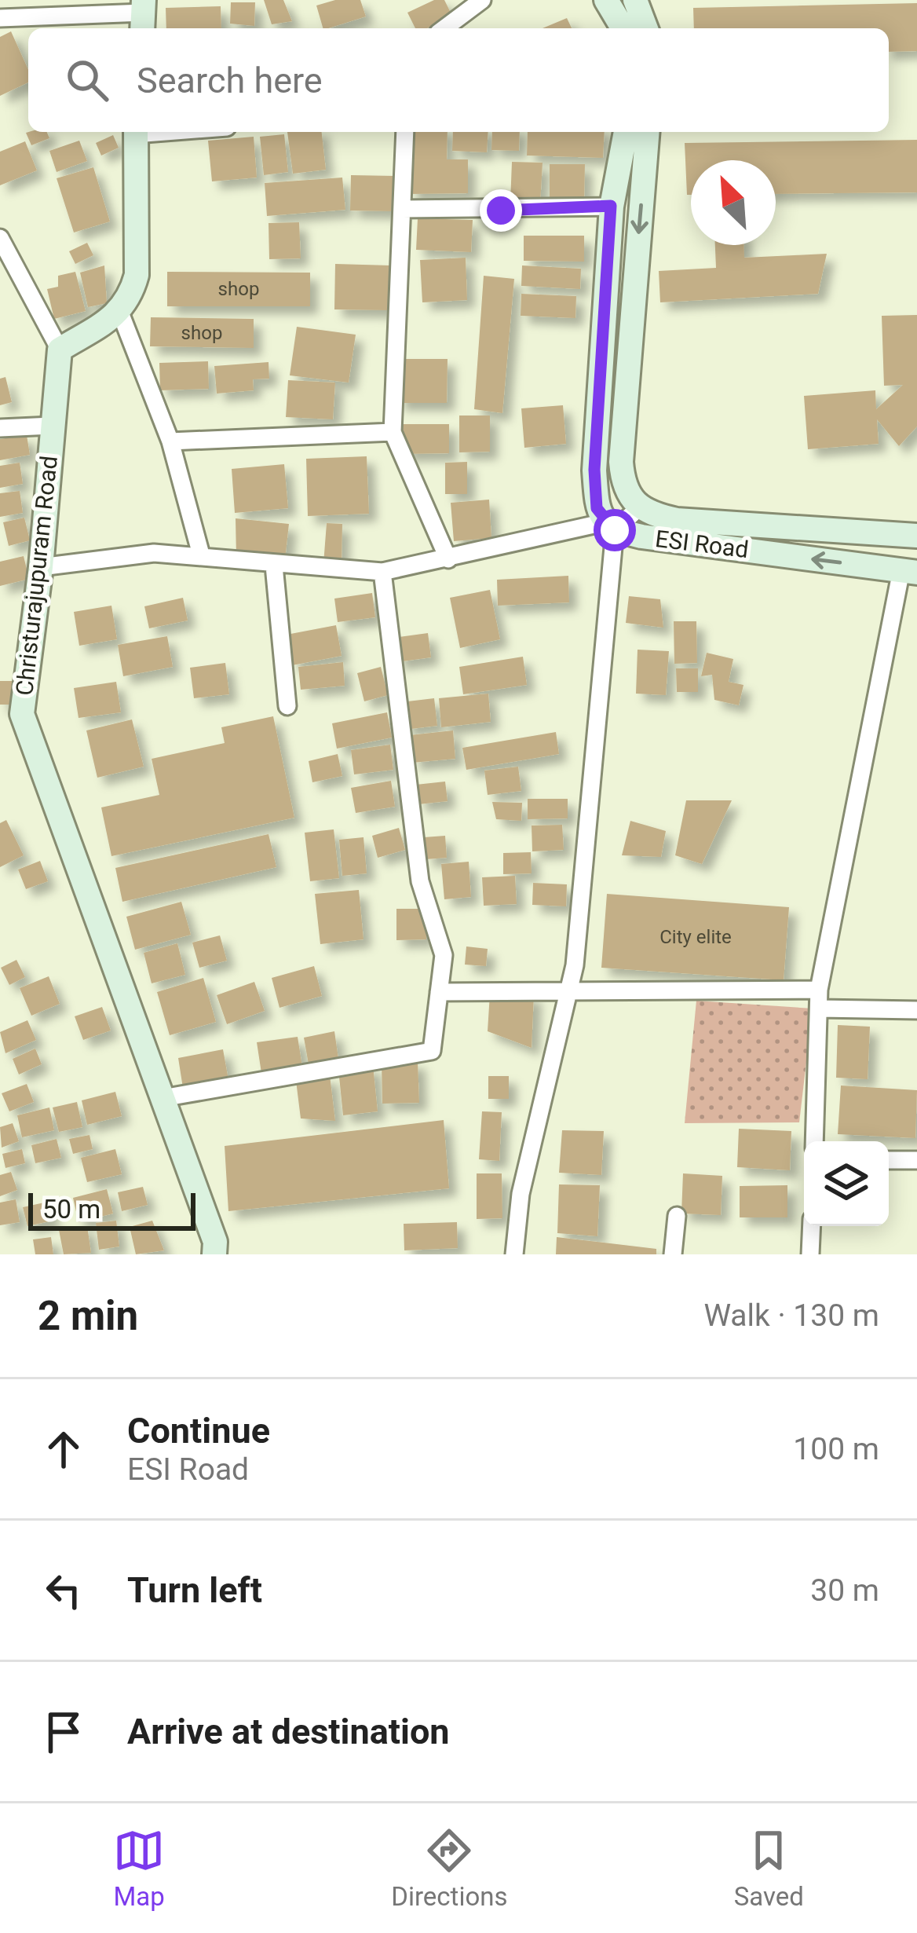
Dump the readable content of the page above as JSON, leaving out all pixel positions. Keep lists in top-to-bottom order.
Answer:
{
  "streets": {
    "street": ["ESI Road", "Christurajupuram Road"]
  },
  "house_numbers": ["shop", "shop", "City elite"],
  "scale_bar": "50 m",
  "north": "top left",
  "page": {
    "search": "Search here",
    "scale": "50 m",
    "heading": ["2 min", "Walk · 130 m"],
    "list": [
      ["Continue", "ESI Road", "100 m"],
      ["Turn left", "30 m"],
      "Arrive at destination"
    ],
    "nav": ["Map", "Directions", "Saved"]
  }
}
